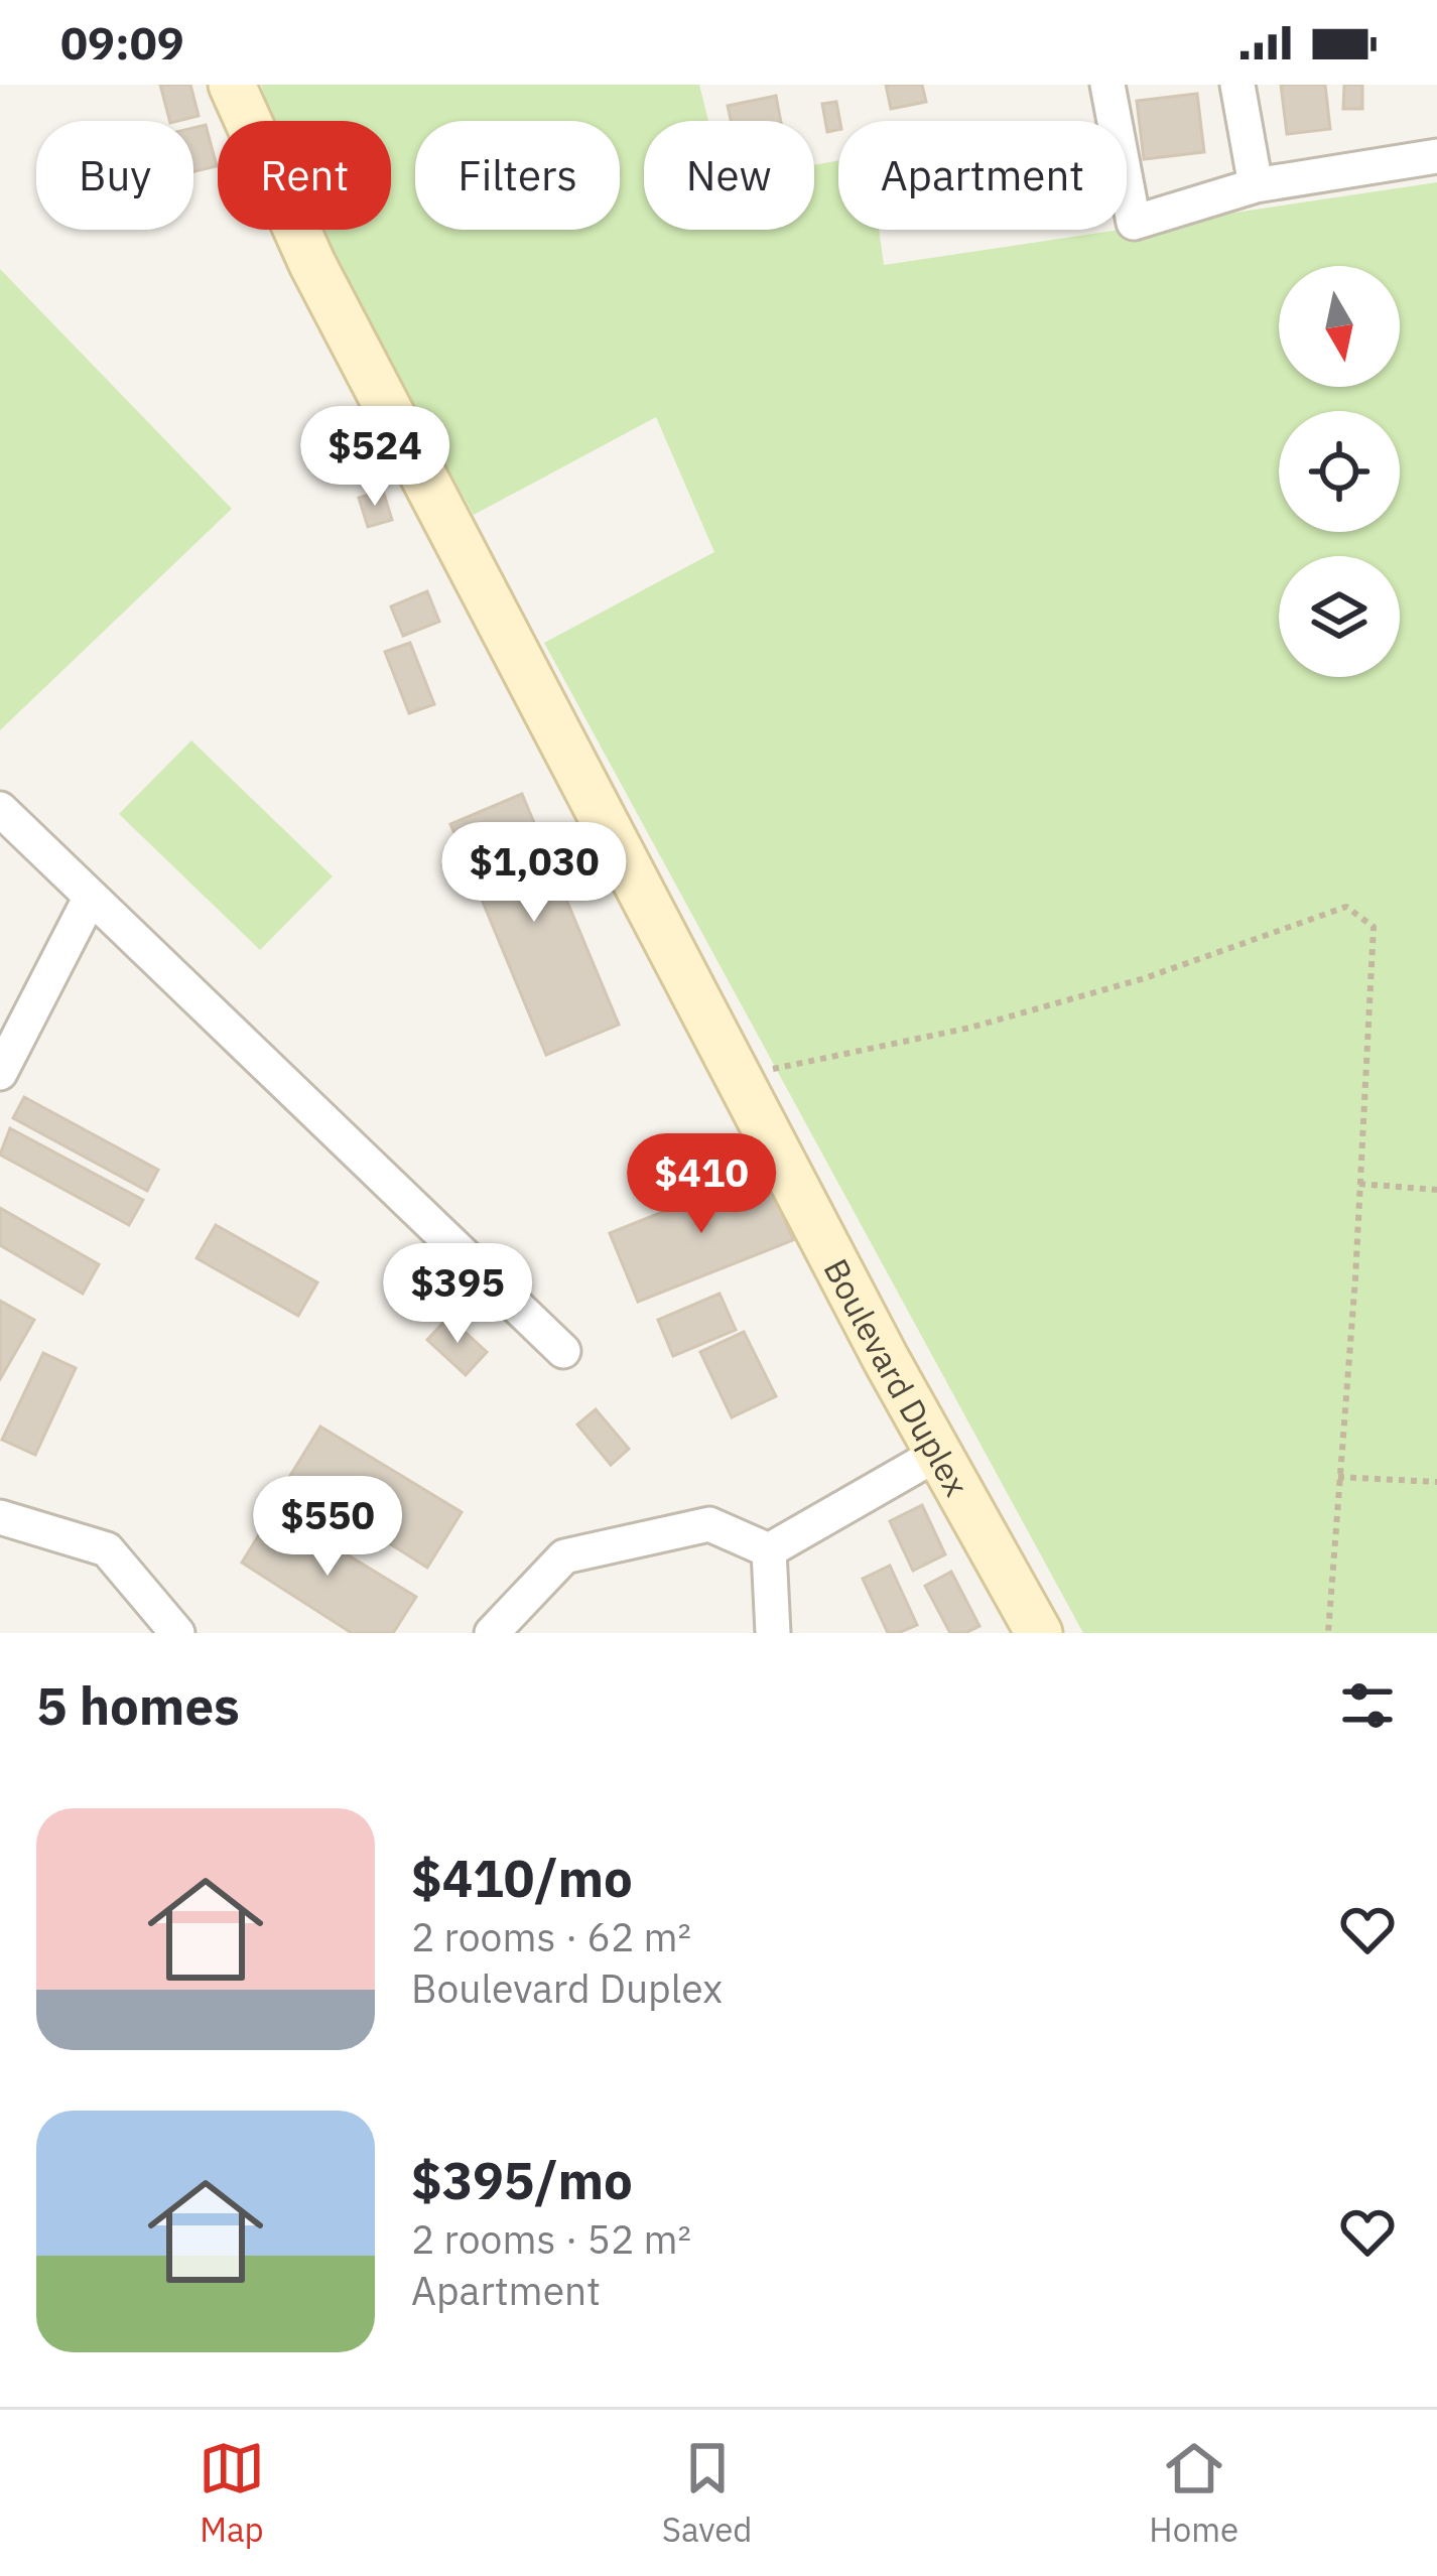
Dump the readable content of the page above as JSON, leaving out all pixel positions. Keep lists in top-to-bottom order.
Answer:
{
  "streets": {
    "main road": ["Boulevard Duplex"]
  },
  "north": "bottom",
  "page": {
    "status": "09:09",
    "chip": [
      "Buy",
      "Rent",
      "Filters",
      "New",
      "Apartment"
    ],
    "price": [
      "$524",
      "$1,030",
      "$410",
      "$395",
      "$550"
    ],
    "heading": "5 homes",
    "list": [
      {
        "name": "$410/mo",
        "note": "2 rooms · 62 m² · Boulevard Duplex"
      },
      {
        "name": "$395/mo",
        "note": "2 rooms · 52 m² · Apartment"
      }
    ],
    "tabs": ["Map", "Saved", "Home"]
  }
}
